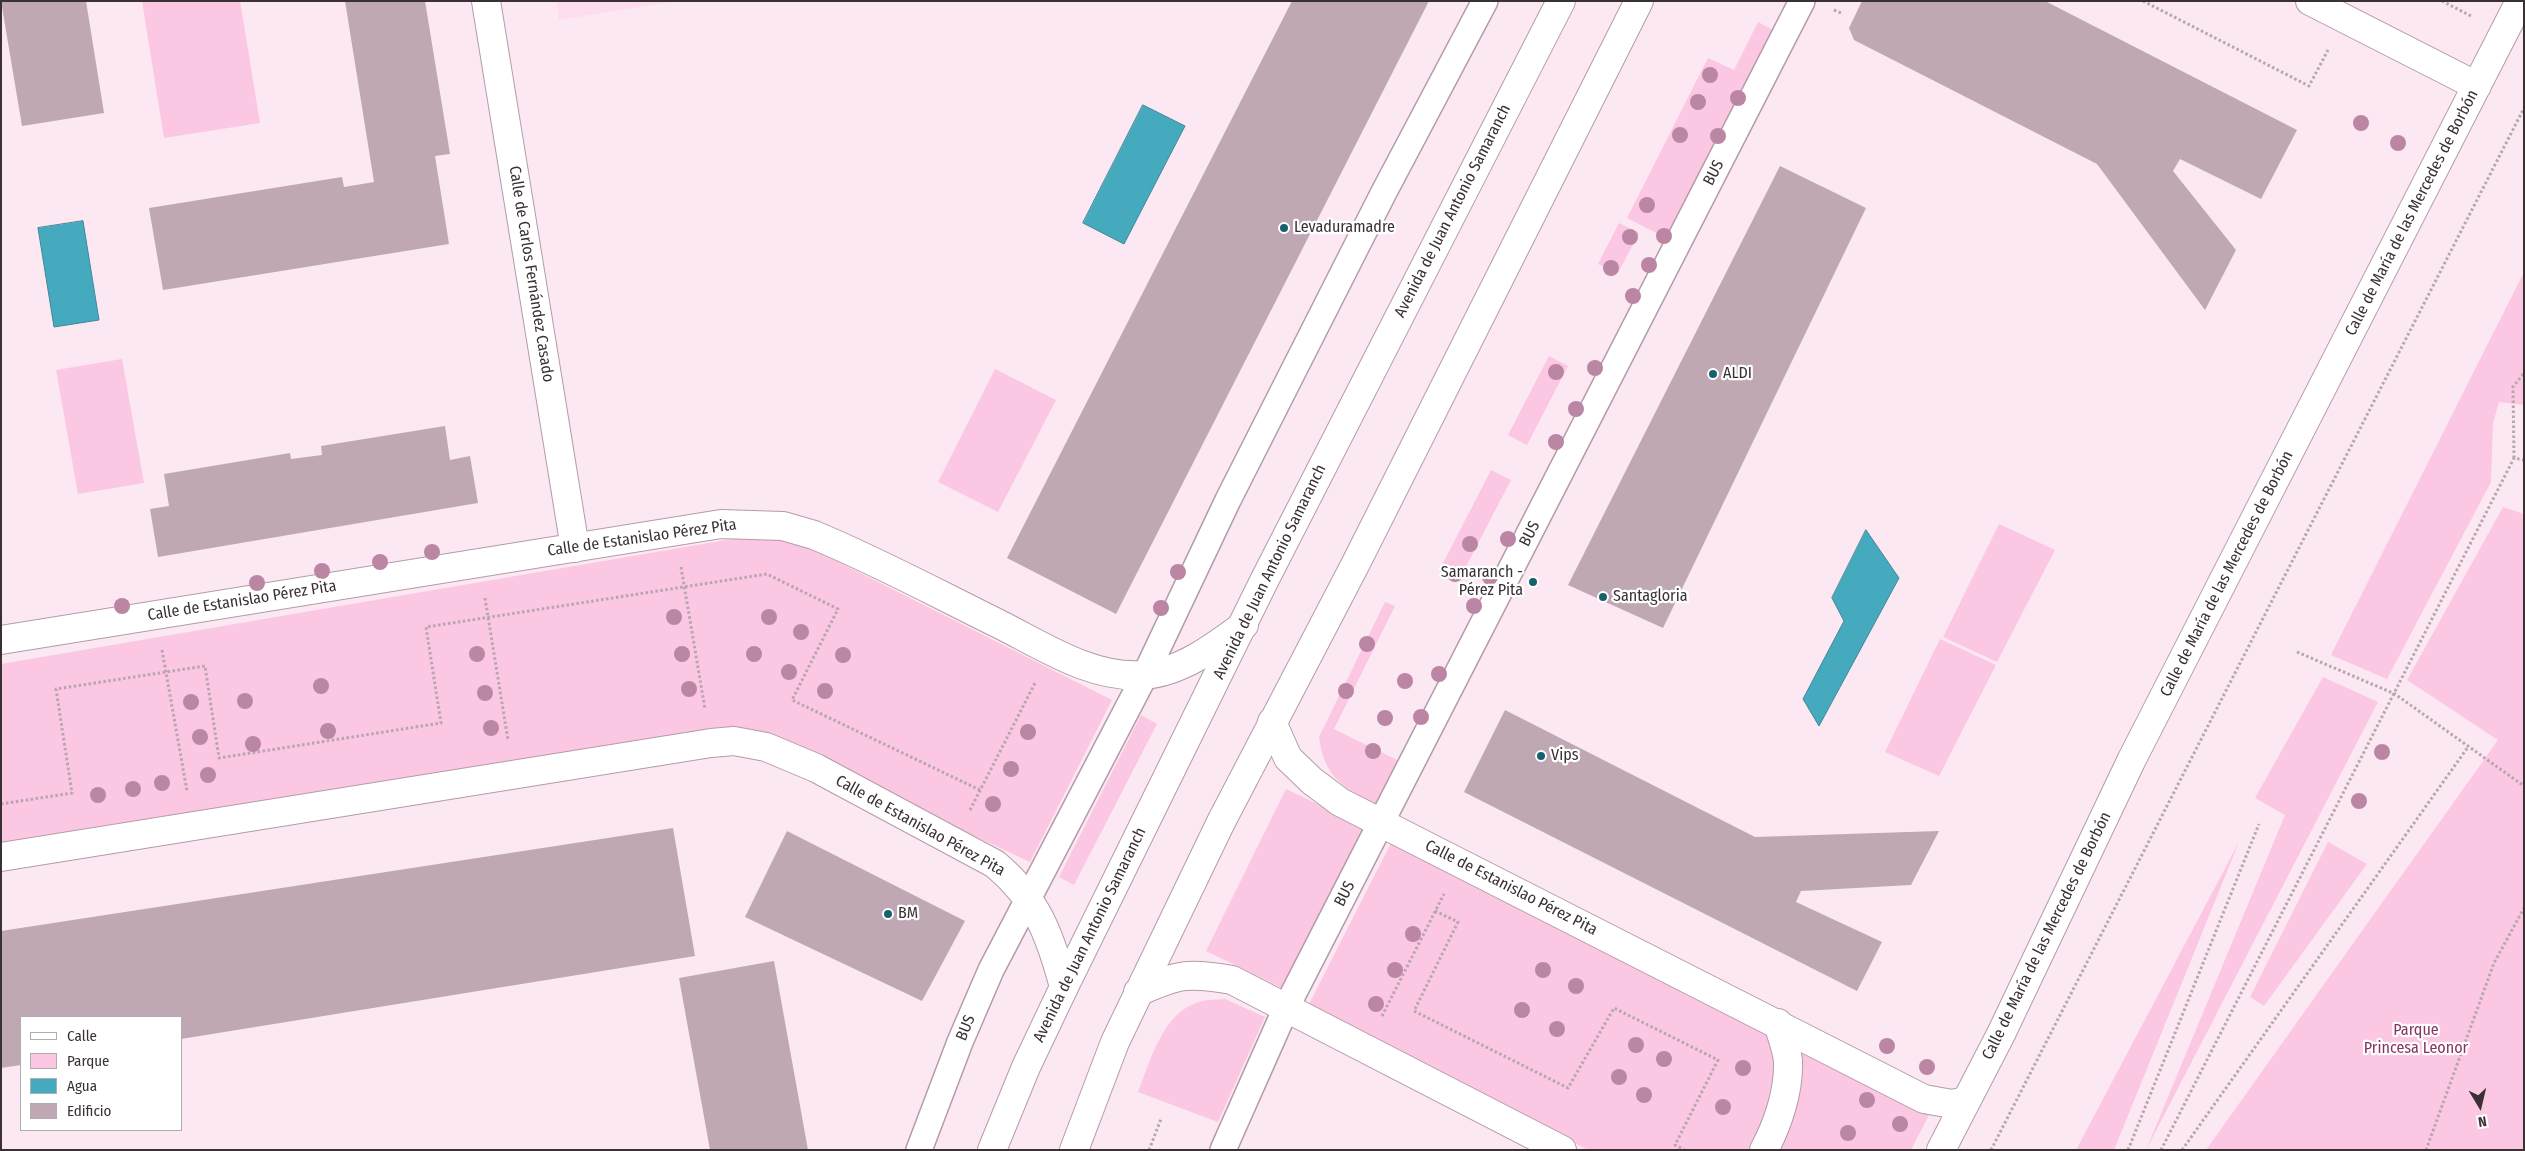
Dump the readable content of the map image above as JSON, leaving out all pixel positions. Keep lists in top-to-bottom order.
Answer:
{
  "streets": {
    "street": [
      "Avenida de Juan Antonio Samaranch",
      "Calle de María de las Mercedes de Borbón",
      "Calle de Carlos Fernández Casado",
      "Calle de Estanislao Pérez Pita"
    ],
    "lane": ["BUS"]
  },
  "crossings": [
    ["BUS", "Calle de Estanislao Pérez Pita"],
    ["Avenida de Juan Antonio Samaranch", "Calle de Estanislao Pérez Pita"],
    ["Calle de María de las Mercedes de Borbón", "Calle de Estanislao Pérez Pita"],
    ["Calle de Carlos Fernández Casado", "Calle de Estanislao Pérez Pita"]
  ],
  "parks": ["Parque Princesa Leonor"],
  "places": [
    "Levaduramadre",
    "ALDI",
    "Samaranch - Pérez Pita",
    "Santagloria",
    "Vips",
    "BM"
  ],
  "legend": [
    "Calle",
    "Parque",
    "Agua",
    "Edificio"
  ],
  "north": "bottom"
}
